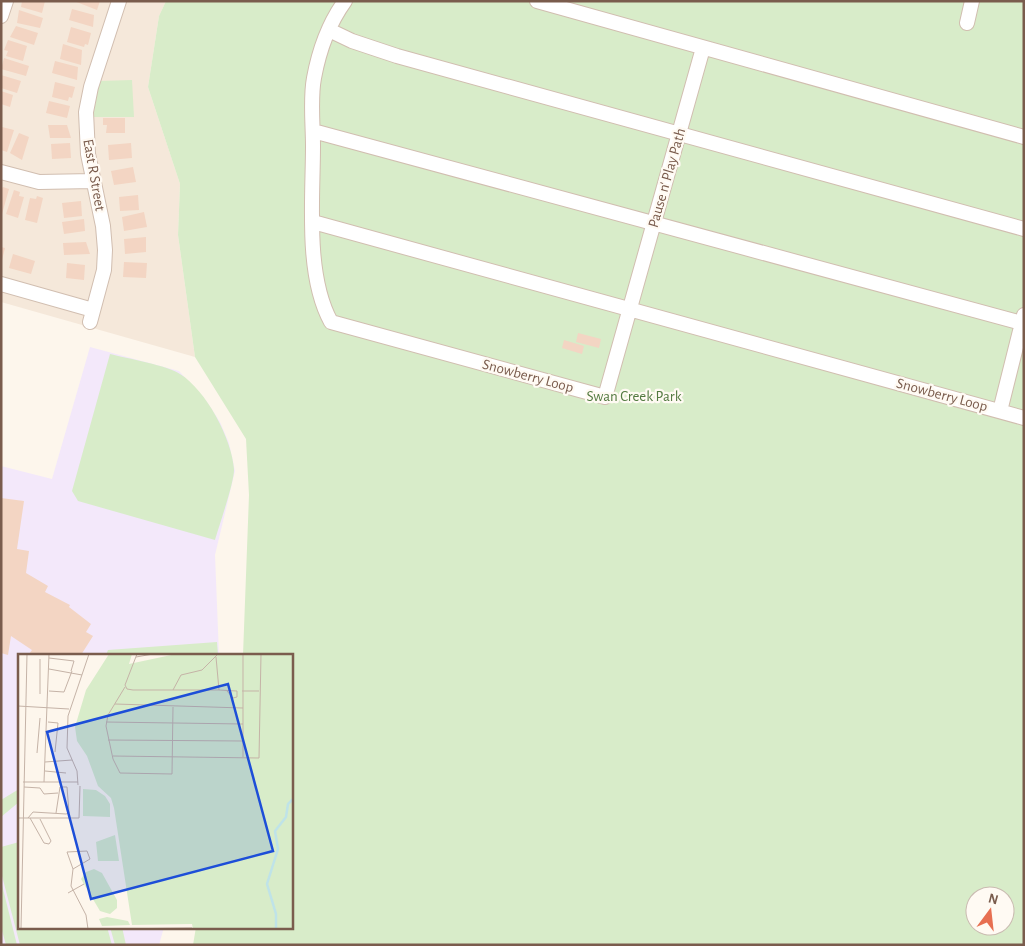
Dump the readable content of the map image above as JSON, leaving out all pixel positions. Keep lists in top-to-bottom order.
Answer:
{
  "streets": {
    "street": ["East R Street", "Pause n' Play Path", "Snowberry Loop"]
  },
  "crossings": [
    ["Pause n' Play Path", "Snowberry Loop"]
  ],
  "parks": ["Swan Creek Park"],
  "north": "top"
}
